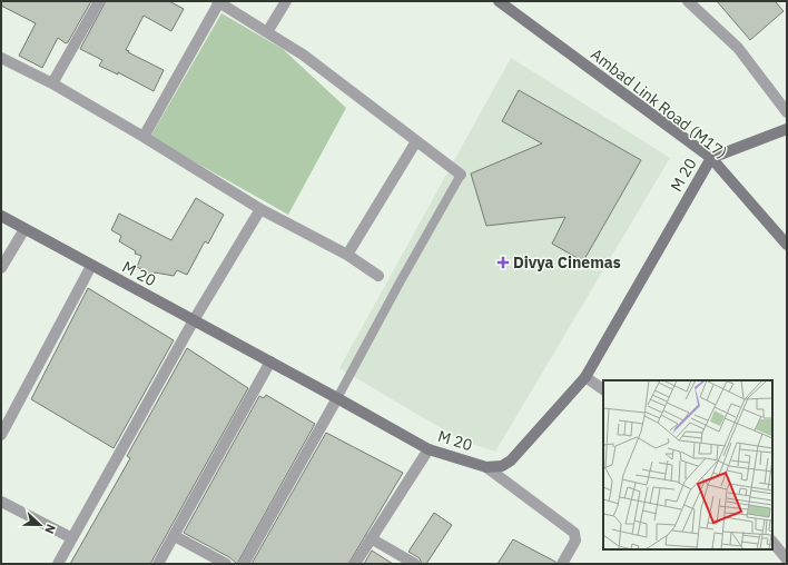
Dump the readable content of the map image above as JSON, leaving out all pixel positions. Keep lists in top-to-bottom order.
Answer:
{
  "streets": {
    "street": ["Ambad Link Road (M17)", "M 20"]
  },
  "crossings": [
    ["Ambad Link Road (M17)", "M 20"]
  ],
  "places": {
    "health": ["Divya Cinemas"]
  },
  "north": "right"
}
